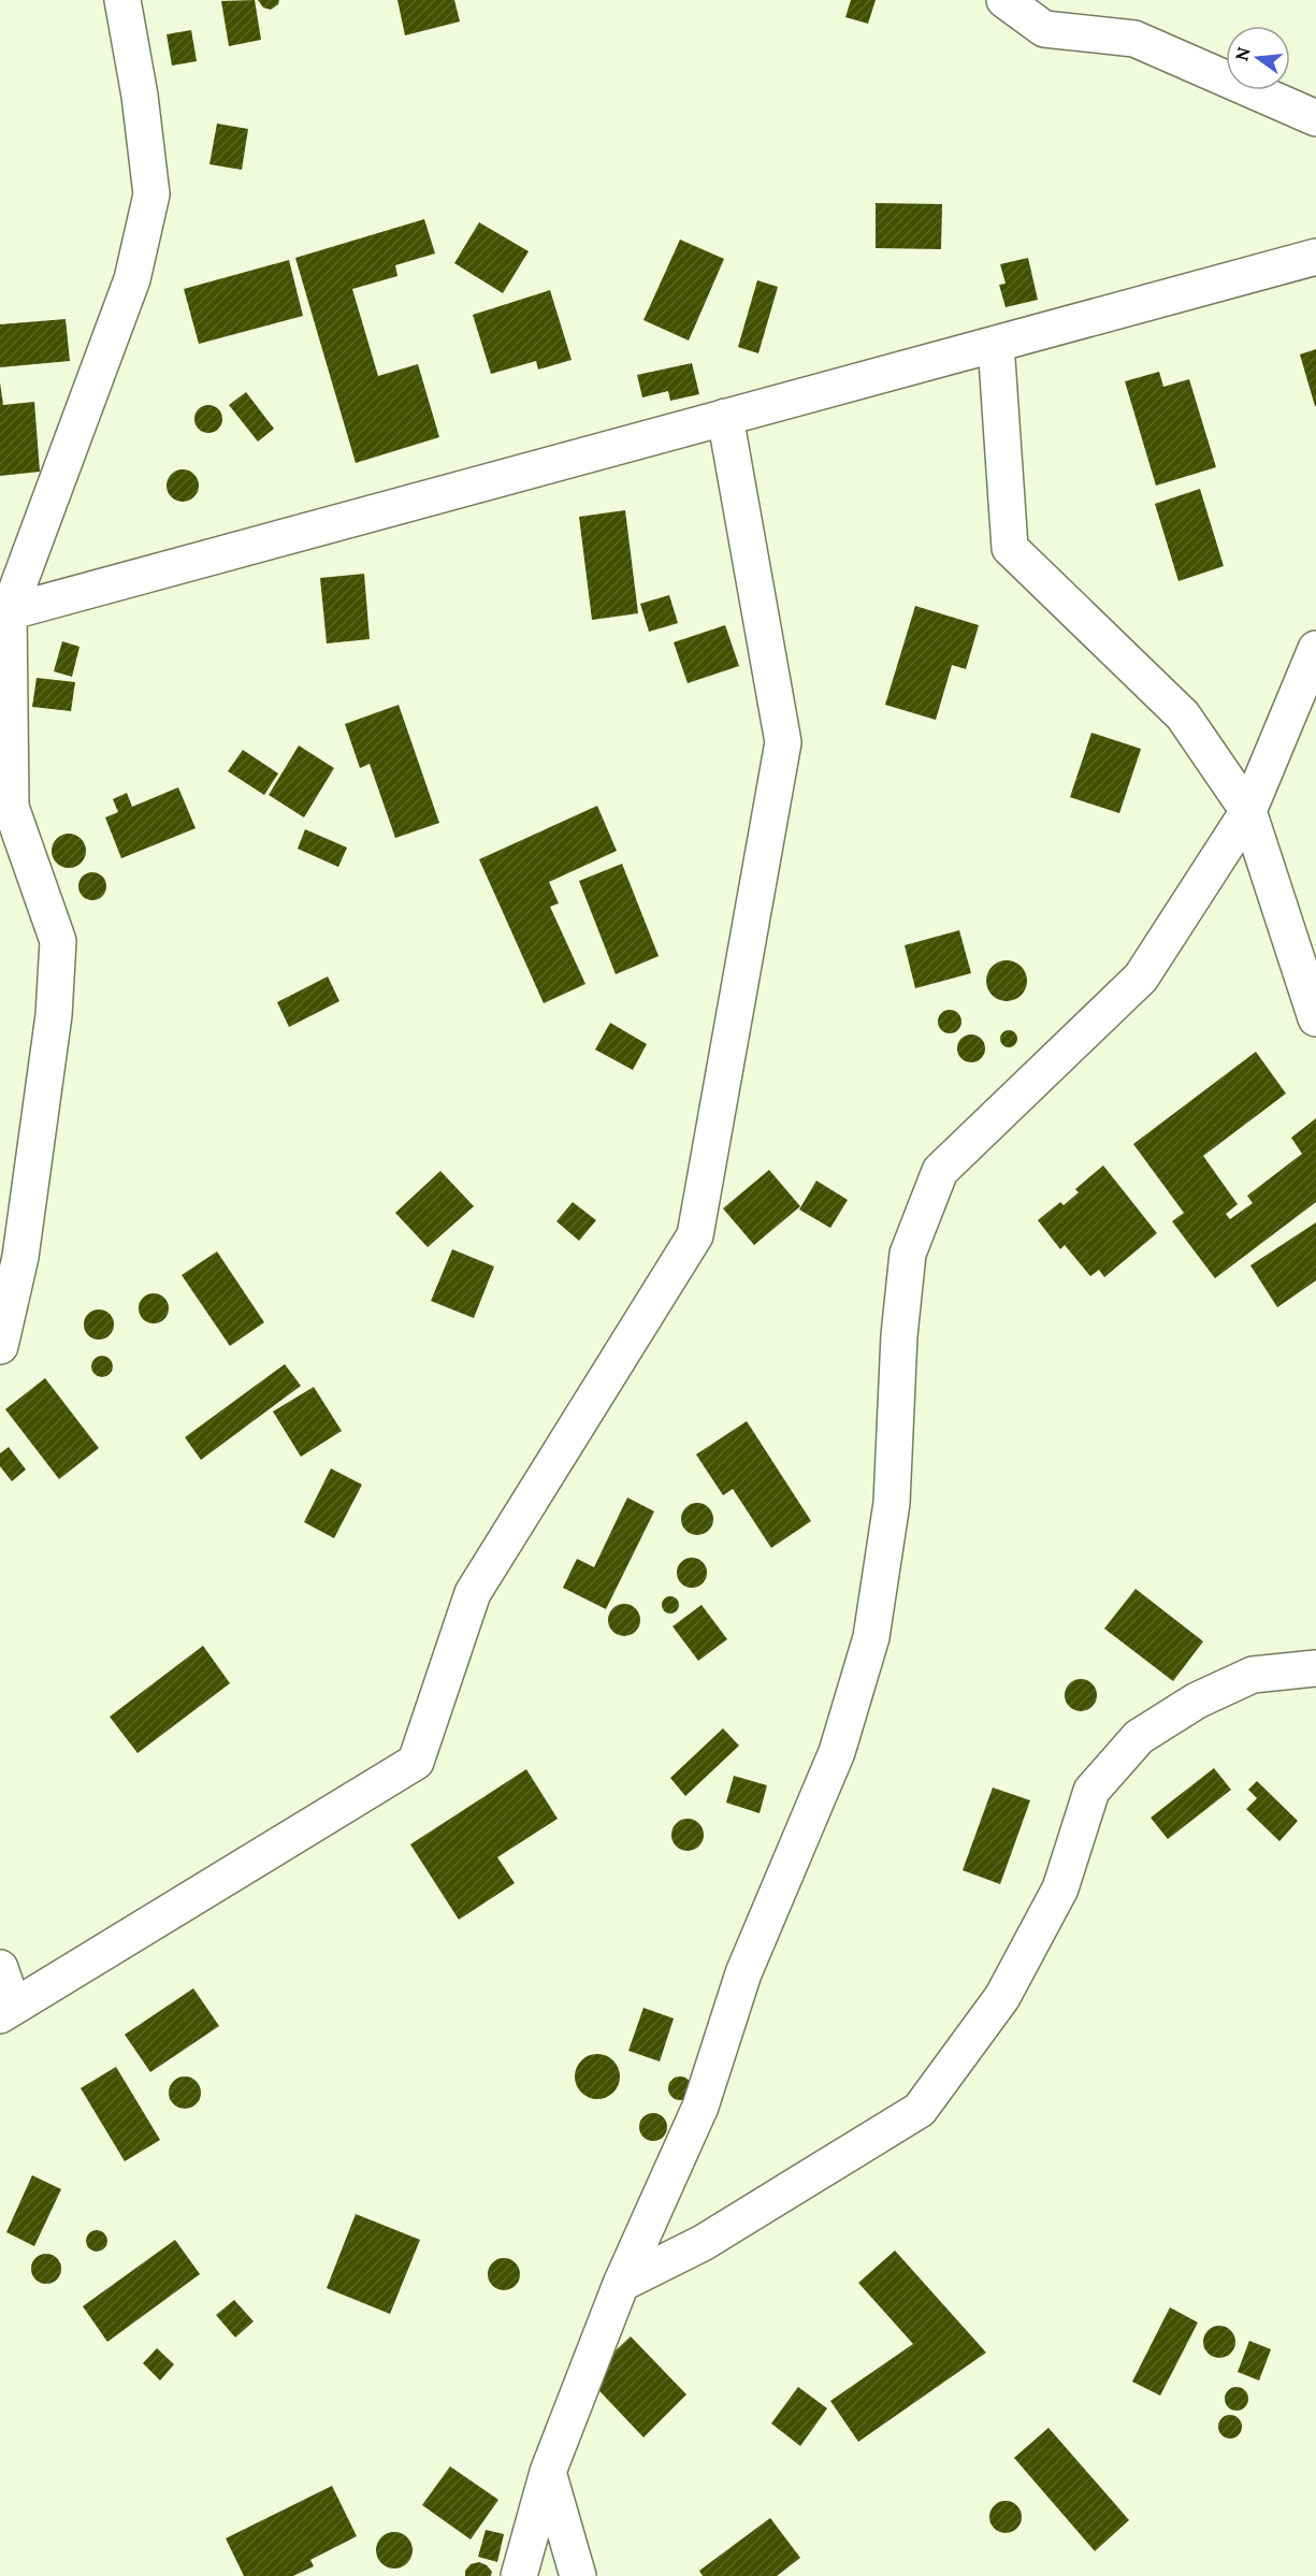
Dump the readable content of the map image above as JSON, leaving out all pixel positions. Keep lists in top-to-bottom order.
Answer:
{
  "north": "left"
}
